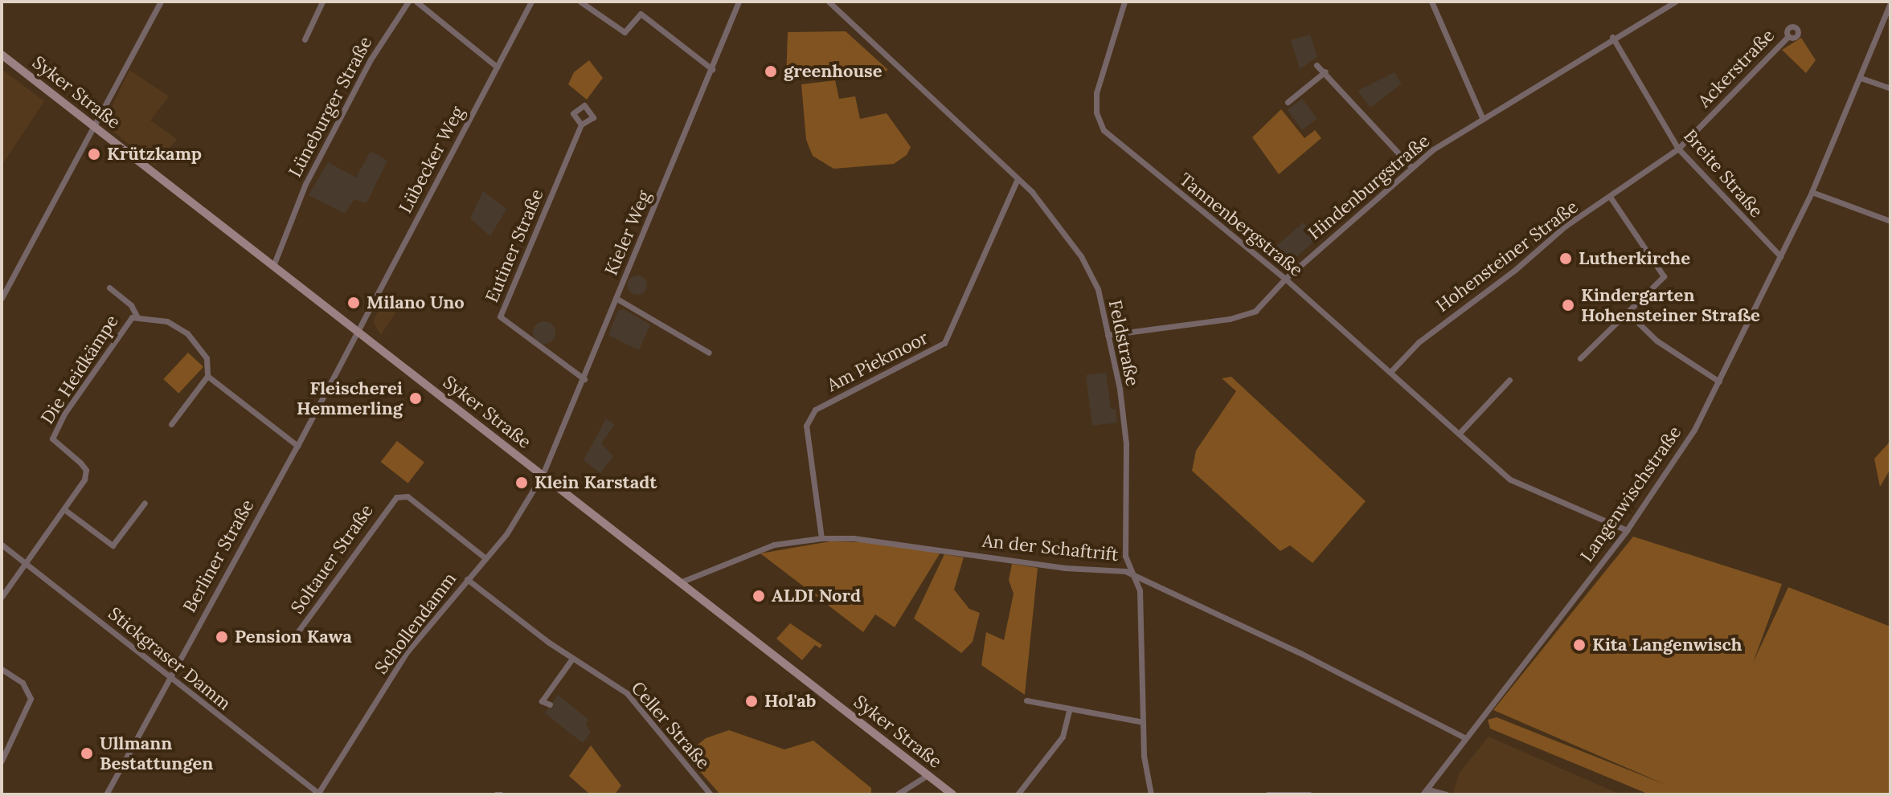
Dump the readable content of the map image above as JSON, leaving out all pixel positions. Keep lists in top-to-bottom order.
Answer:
{
  "streets": {
    "main road": ["Syker Straße"],
    "street": [
      "Ackerstraße",
      "Lüneburger Straße",
      "Lübecker Weg",
      "Breite Straße",
      "Hindenburgstraße",
      "Tannenbergstraße",
      "Kieler Weg",
      "Eutiner Straße",
      "Hohensteiner Straße",
      "Feldstraße",
      "Am Piekmoor",
      "Die Heidkämpe",
      "Langenwischstraße",
      "An der Schaftrift",
      "Berliner Straße",
      "Soltauer Straße",
      "Schollendamm",
      "Stickgraser Damm",
      "Celler Straße"
    ]
  },
  "crossings": [
    ["Ackerstraße", "Breite Straße"],
    ["Ackerstraße", "Hohensteiner Straße"],
    ["Syker Straße", "Lüneburger Straße"],
    ["Syker Straße", "Lübecker Weg"],
    ["Syker Straße", "Kieler Weg"],
    ["Syker Straße", "An der Schaftrift"],
    ["Syker Straße", "Berliner Straße"],
    ["Syker Straße", "Schollendamm"],
    ["Lübecker Weg", "Berliner Straße"],
    ["Breite Straße", "Hindenburgstraße"],
    ["Breite Straße", "Hohensteiner Straße"],
    ["Breite Straße", "Langenwischstraße"],
    ["Hindenburgstraße", "Tannenbergstraße"],
    ["Hindenburgstraße", "Feldstraße"],
    ["Tannenbergstraße", "Hohensteiner Straße"],
    ["Tannenbergstraße", "Langenwischstraße"],
    ["Kieler Weg", "Eutiner Straße"],
    ["Kieler Weg", "Schollendamm"],
    ["Feldstraße", "Am Piekmoor"],
    ["Feldstraße", "An der Schaftrift"],
    ["Am Piekmoor", "An der Schaftrift"],
    ["Die Heidkämpe", "Stickgraser Damm"],
    ["Langenwischstraße", "An der Schaftrift"],
    ["Berliner Straße", "Stickgraser Damm"],
    ["Soltauer Straße", "Schollendamm"],
    ["Schollendamm", "Stickgraser Damm"],
    ["Schollendamm", "Celler Straße"]
  ],
  "places": [
    "greenhouse",
    "Krützkamp",
    "Lutherkirche",
    "Milano Uno",
    "Kindergarten Hohensteiner Straße",
    "Fleischerei Hemmerling",
    "Klein Karstadt",
    "ALDI Nord",
    "Pension Kawa",
    "Kita Langenwisch",
    "Hol'ab",
    "Ullmann Bestattungen"
  ]
}
